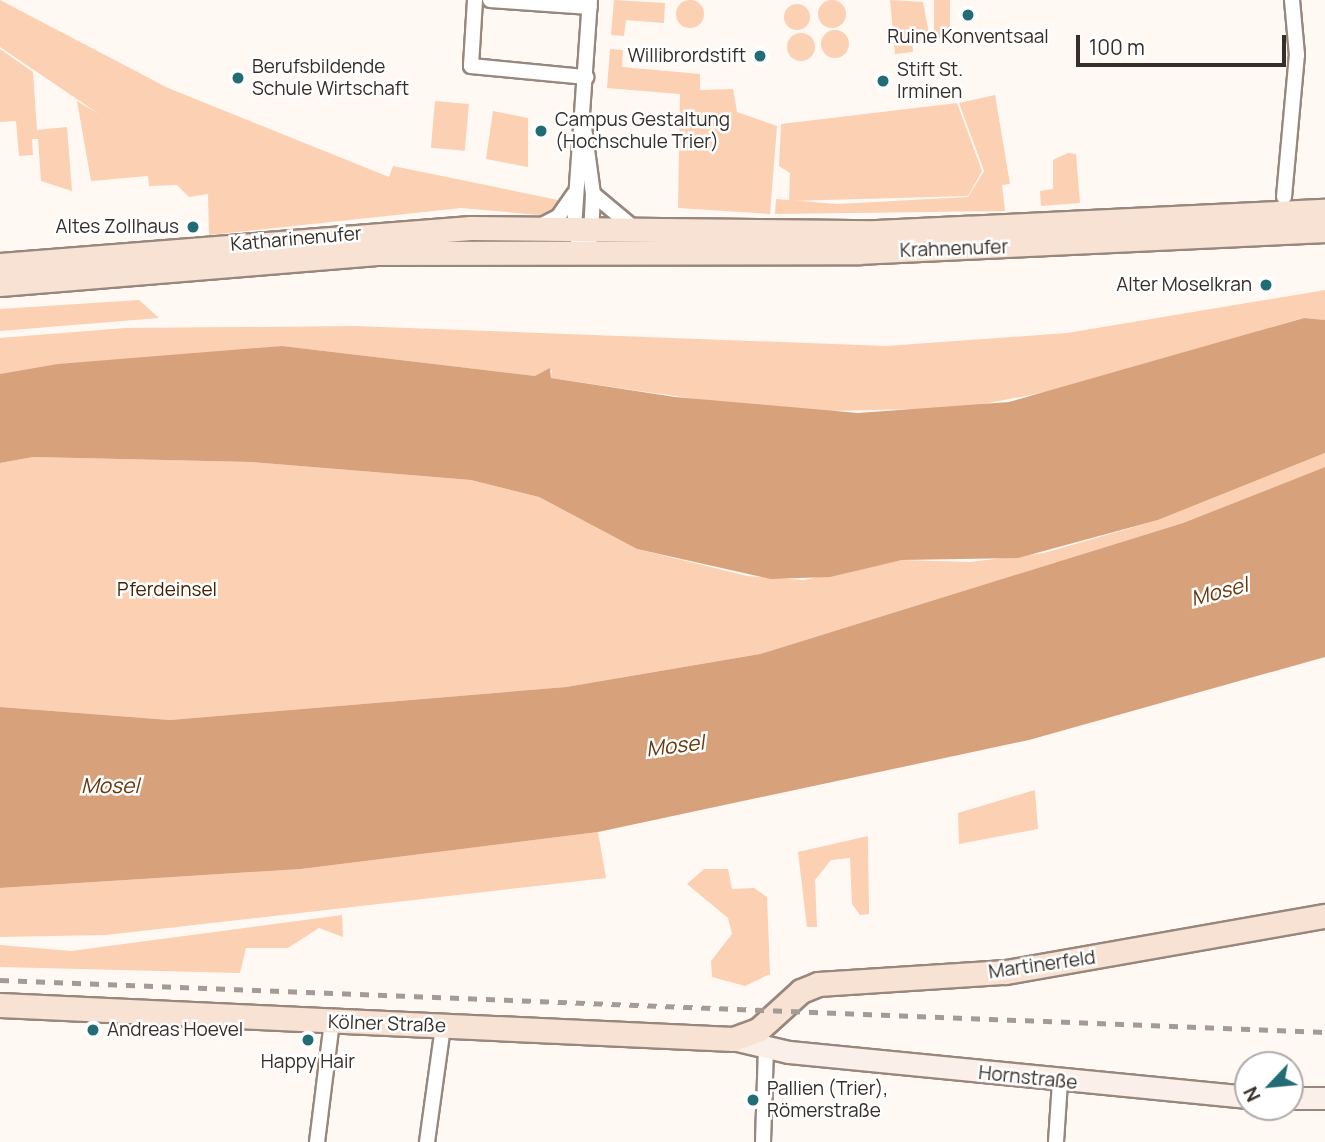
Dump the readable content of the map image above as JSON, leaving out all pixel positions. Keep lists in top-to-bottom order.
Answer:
{
  "streets": {
    "main road": [
      "Katharinenufer",
      "Krahnenufer",
      "Martinerfeld",
      "Kölner Straße"
    ],
    "street": ["Hornstraße"]
  },
  "crossings": [
    ["Katharinenufer", "Krahnenufer"],
    ["Martinerfeld", "Kölner Straße"],
    ["Martinerfeld", "Hornstraße"],
    ["Kölner Straße", "Hornstraße"]
  ],
  "water": ["Mosel"],
  "parks": ["Pferdeinsel"],
  "places": [
    "Ruine Konventsaal",
    "Willibrordstift",
    "Berufsbildende Schule Wirtschaft",
    "Stift St. Irminen",
    "Campus Gestaltung (Hochschule Trier)",
    "Altes Zollhaus",
    "Alter Moselkran",
    "Andreas Hoevel",
    "Happy Hair",
    "Pallien (Trier), Römerstraße"
  ],
  "scale_bar": "100 m",
  "north": "bottom left"
}
